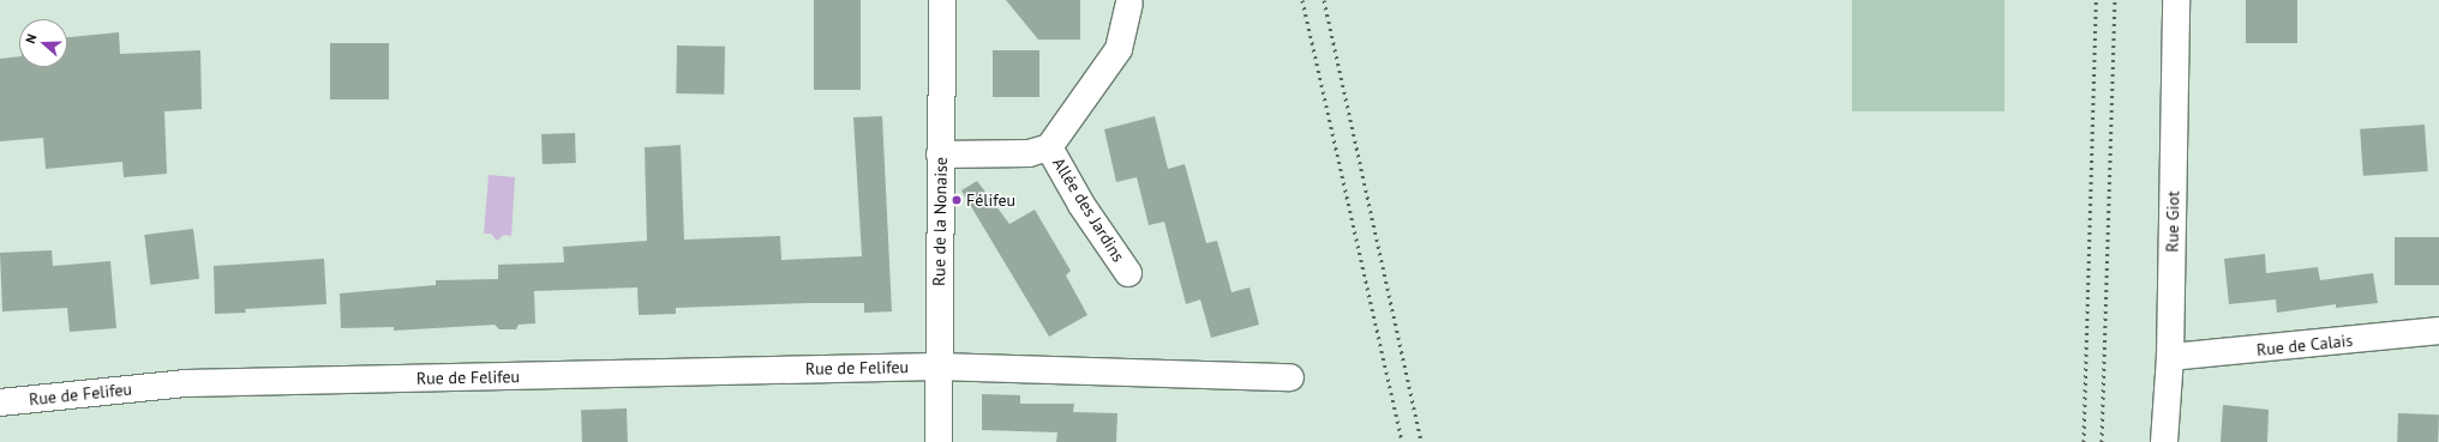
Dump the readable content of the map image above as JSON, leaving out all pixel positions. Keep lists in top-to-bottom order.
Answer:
{
  "streets": {
    "street": [
      "Allée des Jardins",
      "Rue de la Nonaise",
      "Rue Giot",
      "Rue de Calais",
      "Rue de Felifeu"
    ]
  },
  "crossings": [
    ["Allée des Jardins", "Rue de la Nonaise"],
    ["Rue de la Nonaise", "Rue de Felifeu"],
    ["Rue Giot", "Rue de Calais"]
  ],
  "places": ["Félifeu"],
  "north": "left"
}
